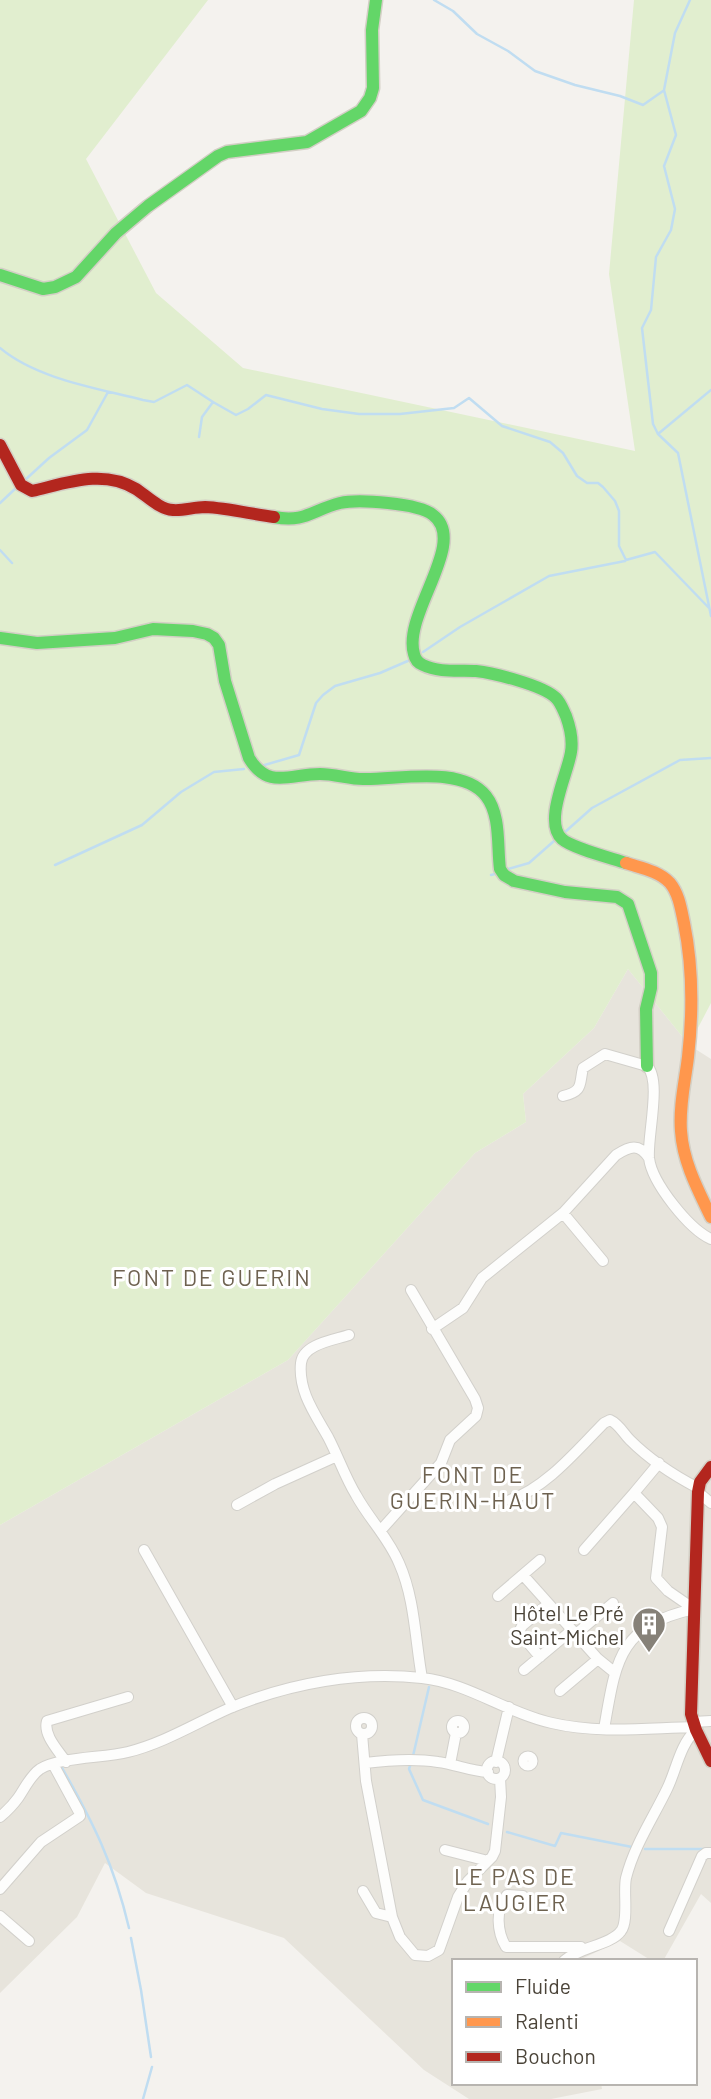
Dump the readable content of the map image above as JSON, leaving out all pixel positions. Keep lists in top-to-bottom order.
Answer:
{
  "districts": ["FONT DE GUERIN", "FONT DE GUERIN-HAUT", "LE PAS DE LAUGIER"],
  "places": {
    "building": ["Hôtel Le Pré Saint-Michel"]
  },
  "legend": ["Fluide", "Ralenti", "Bouchon"]
}
